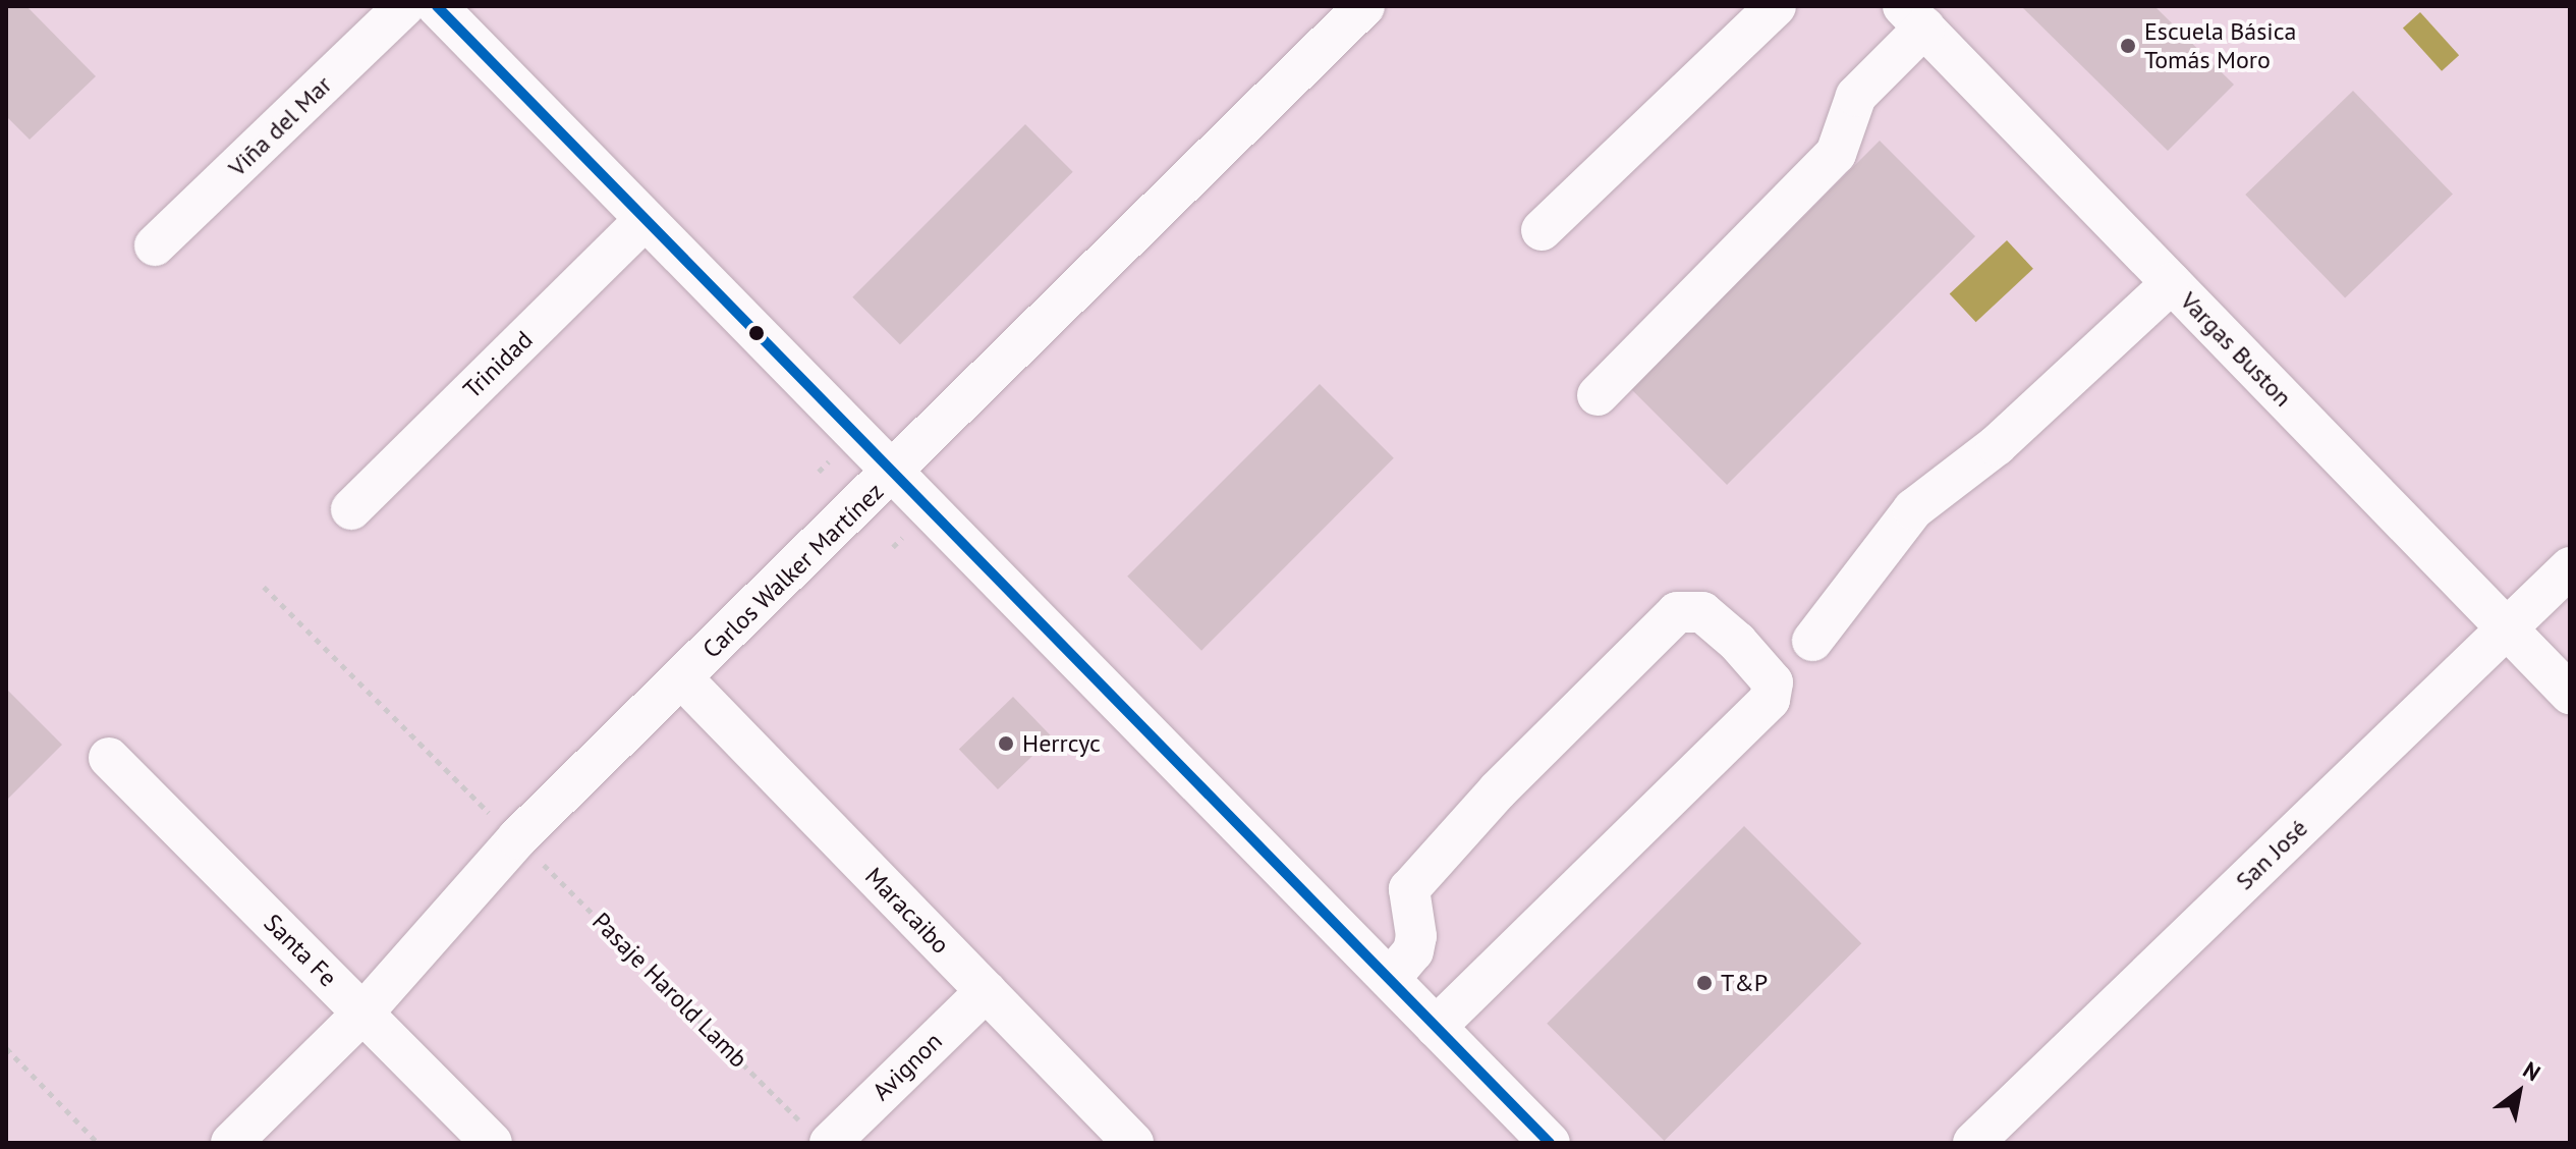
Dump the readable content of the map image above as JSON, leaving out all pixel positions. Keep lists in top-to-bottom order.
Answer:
{
  "streets": {
    "street": [
      "Viña del Mar",
      "Vargas Buston",
      "Trinidad",
      "Carlos Walker Martínez",
      "San José",
      "Maracaibo",
      "Santa Fe",
      "Avignon"
    ],
    "path": ["Pasaje Harold Lamb"]
  },
  "crossings": [
    ["Vargas Buston", "San José"],
    ["Carlos Walker Martínez", "Maracaibo"],
    ["Carlos Walker Martínez", "Santa Fe"],
    ["Carlos Walker Martínez", "Pasaje Harold Lamb"],
    ["Maracaibo", "Avignon"],
    ["Pasaje Harold Lamb", "Avignon"]
  ],
  "places": ["Escuela Básica Tomás Moro", "Herrcyc", "T&P"],
  "north": "top right"
}
